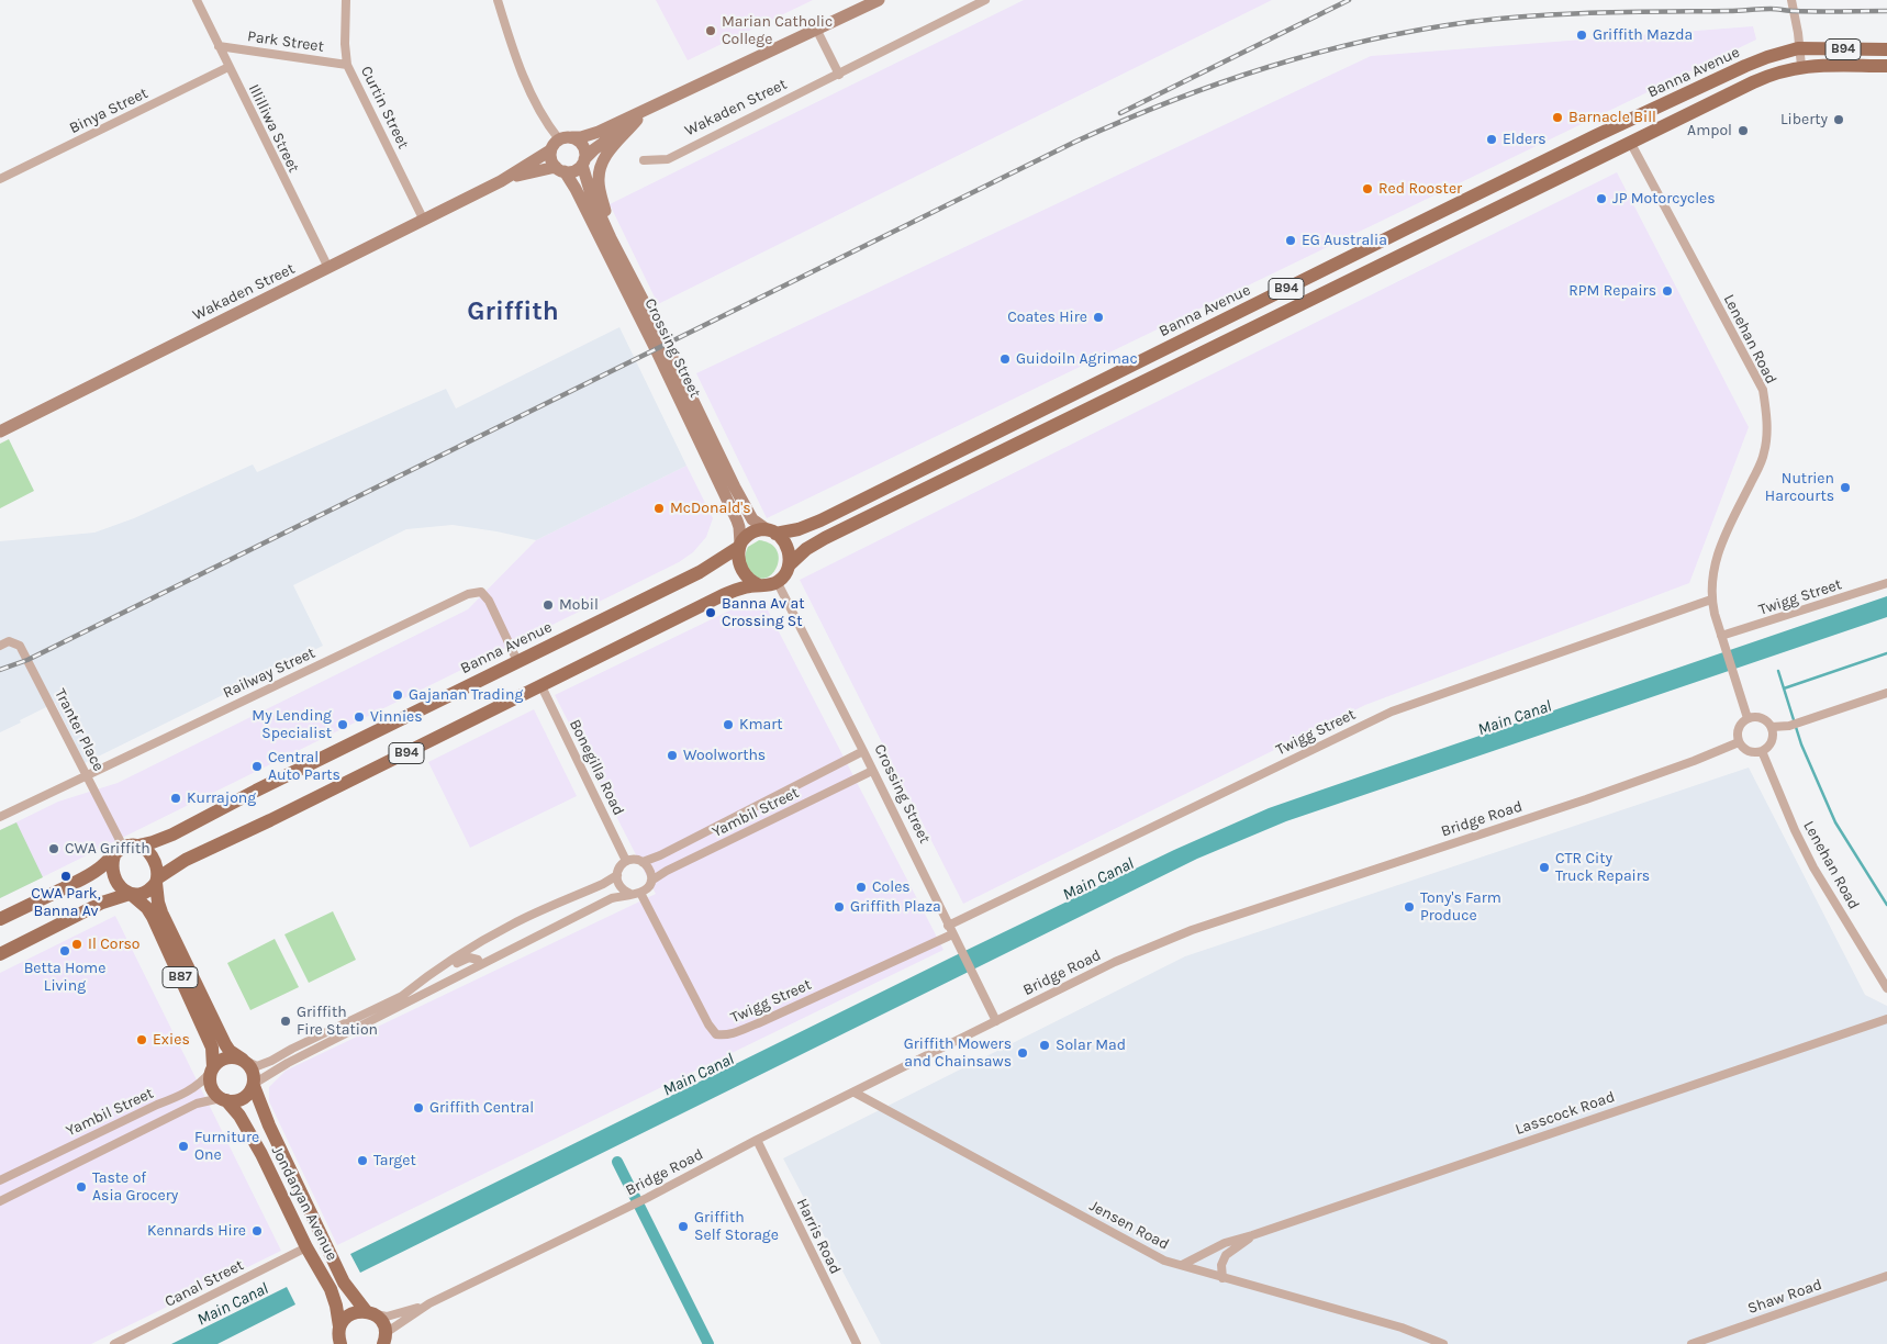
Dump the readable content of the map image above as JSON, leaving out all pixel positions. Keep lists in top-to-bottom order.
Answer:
{
  "streets": {
    "main road": [
      "B94",
      "Banna Avenue",
      "Wakaden Street",
      "Crossing Street",
      "B87",
      "Jondaryan Avenue"
    ],
    "street": [
      "Park Street",
      "Curtin Street",
      "Binya Street",
      "Illilliwa Street",
      "Lenehan Road",
      "Twigg Street",
      "Railway Street",
      "Tranter Place",
      "Bonegilla Road",
      "Yambil Street",
      "Bridge Road",
      "Lasscock Road",
      "Jensen Road",
      "Harris Road",
      "Canal Street",
      "Shaw Road"
    ]
  },
  "crossings": [
    ["Park Street", "Curtin Street"],
    ["Park Street", "Illilliwa Street"],
    ["B94", "Banna Avenue"],
    ["B94", "Lenehan Road"],
    ["B94", "Crossing Street"],
    ["B94", "Tranter Place"],
    ["B94", "Bonegilla Road"],
    ["B94", "B87"],
    ["Banna Avenue", "Crossing Street"],
    ["Banna Avenue", "Railway Street"],
    ["Banna Avenue", "Tranter Place"],
    ["Banna Avenue", "B87"],
    ["Curtin Street", "Wakaden Street"],
    ["Wakaden Street", "Illilliwa Street"],
    ["Wakaden Street", "Crossing Street"],
    ["Binya Street", "Illilliwa Street"],
    ["Lenehan Road", "Twigg Street"],
    ["Lenehan Road", "Bridge Road"],
    ["Crossing Street", "Twigg Street"],
    ["Crossing Street", "Yambil Street"],
    ["Crossing Street", "Bridge Road"],
    ["Twigg Street", "Bonegilla Road"],
    ["Twigg Street", "Yambil Street"],
    ["Railway Street", "Tranter Place"],
    ["Tranter Place", "B87"],
    ["Bonegilla Road", "Yambil Street"],
    ["Yambil Street", "B87"],
    ["Yambil Street", "Jondaryan Avenue"],
    ["Bridge Road", "B87"],
    ["Bridge Road", "Jondaryan Avenue"],
    ["Bridge Road", "Jensen Road"],
    ["Bridge Road", "Harris Road"],
    ["B87", "Jondaryan Avenue"],
    ["Lasscock Road", "Jensen Road"],
    ["Jondaryan Avenue", "Canal Street"]
  ],
  "districts": ["Griffith"],
  "water": ["Main Canal"],
  "places": [
    "Marian Catholic College",
    "Griffith Mazda",
    "Barnacle Bill",
    "Liberty",
    "Ampol",
    "Elders",
    "Red Rooster",
    "JP Motorcycles",
    "EG Australia",
    "RPM Repairs",
    "Coates Hire",
    "Guidoiln Agrimac",
    "Nutrien Harcourts",
    "McDonald's",
    "Mobil",
    "Banna Av at Crossing St",
    "Gajanan Trading",
    "Vinnies",
    "My Lending Specialist",
    "Kmart",
    "Woolworths",
    "Central Auto Parts",
    "Kurrajong",
    "CWA Griffith",
    "CTR City Truck Repairs",
    "CWA Park, Banna Av",
    "Coles",
    "Griffith Plaza",
    "Tony's Farm Produce",
    "Il Corso",
    "Betta Home Living",
    "Griffith Fire Station",
    "Exies",
    "Solar Mad",
    "Griffith Mowers and Chainsaws",
    "Griffith Central",
    "Furniture One",
    "Target",
    "Taste of Asia Grocery",
    "Griffith Self Storage",
    "Kennards Hire"
  ]
}
